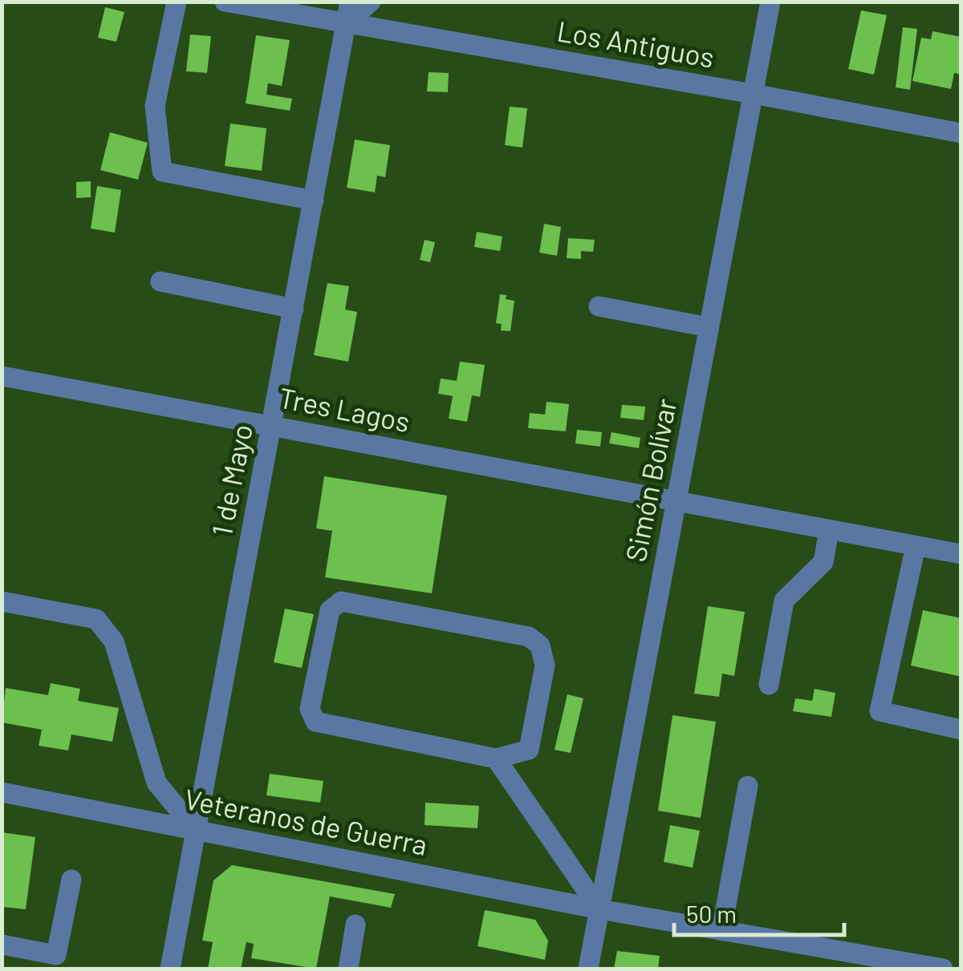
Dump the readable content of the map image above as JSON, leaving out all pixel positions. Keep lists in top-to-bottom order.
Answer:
{
  "streets": {
    "street": [
      "Los Antiguos",
      "Tres Lagos",
      "1 de Mayo",
      "Simón Bolívar",
      "Veteranos de Guerra"
    ]
  },
  "crossings": [
    ["Los Antiguos", "1 de Mayo"],
    ["Los Antiguos", "Simón Bolívar"],
    ["Tres Lagos", "1 de Mayo"],
    ["Tres Lagos", "Simón Bolívar"],
    ["1 de Mayo", "Veteranos de Guerra"],
    ["Simón Bolívar", "Veteranos de Guerra"]
  ],
  "scale_bar": "50 m"
}
